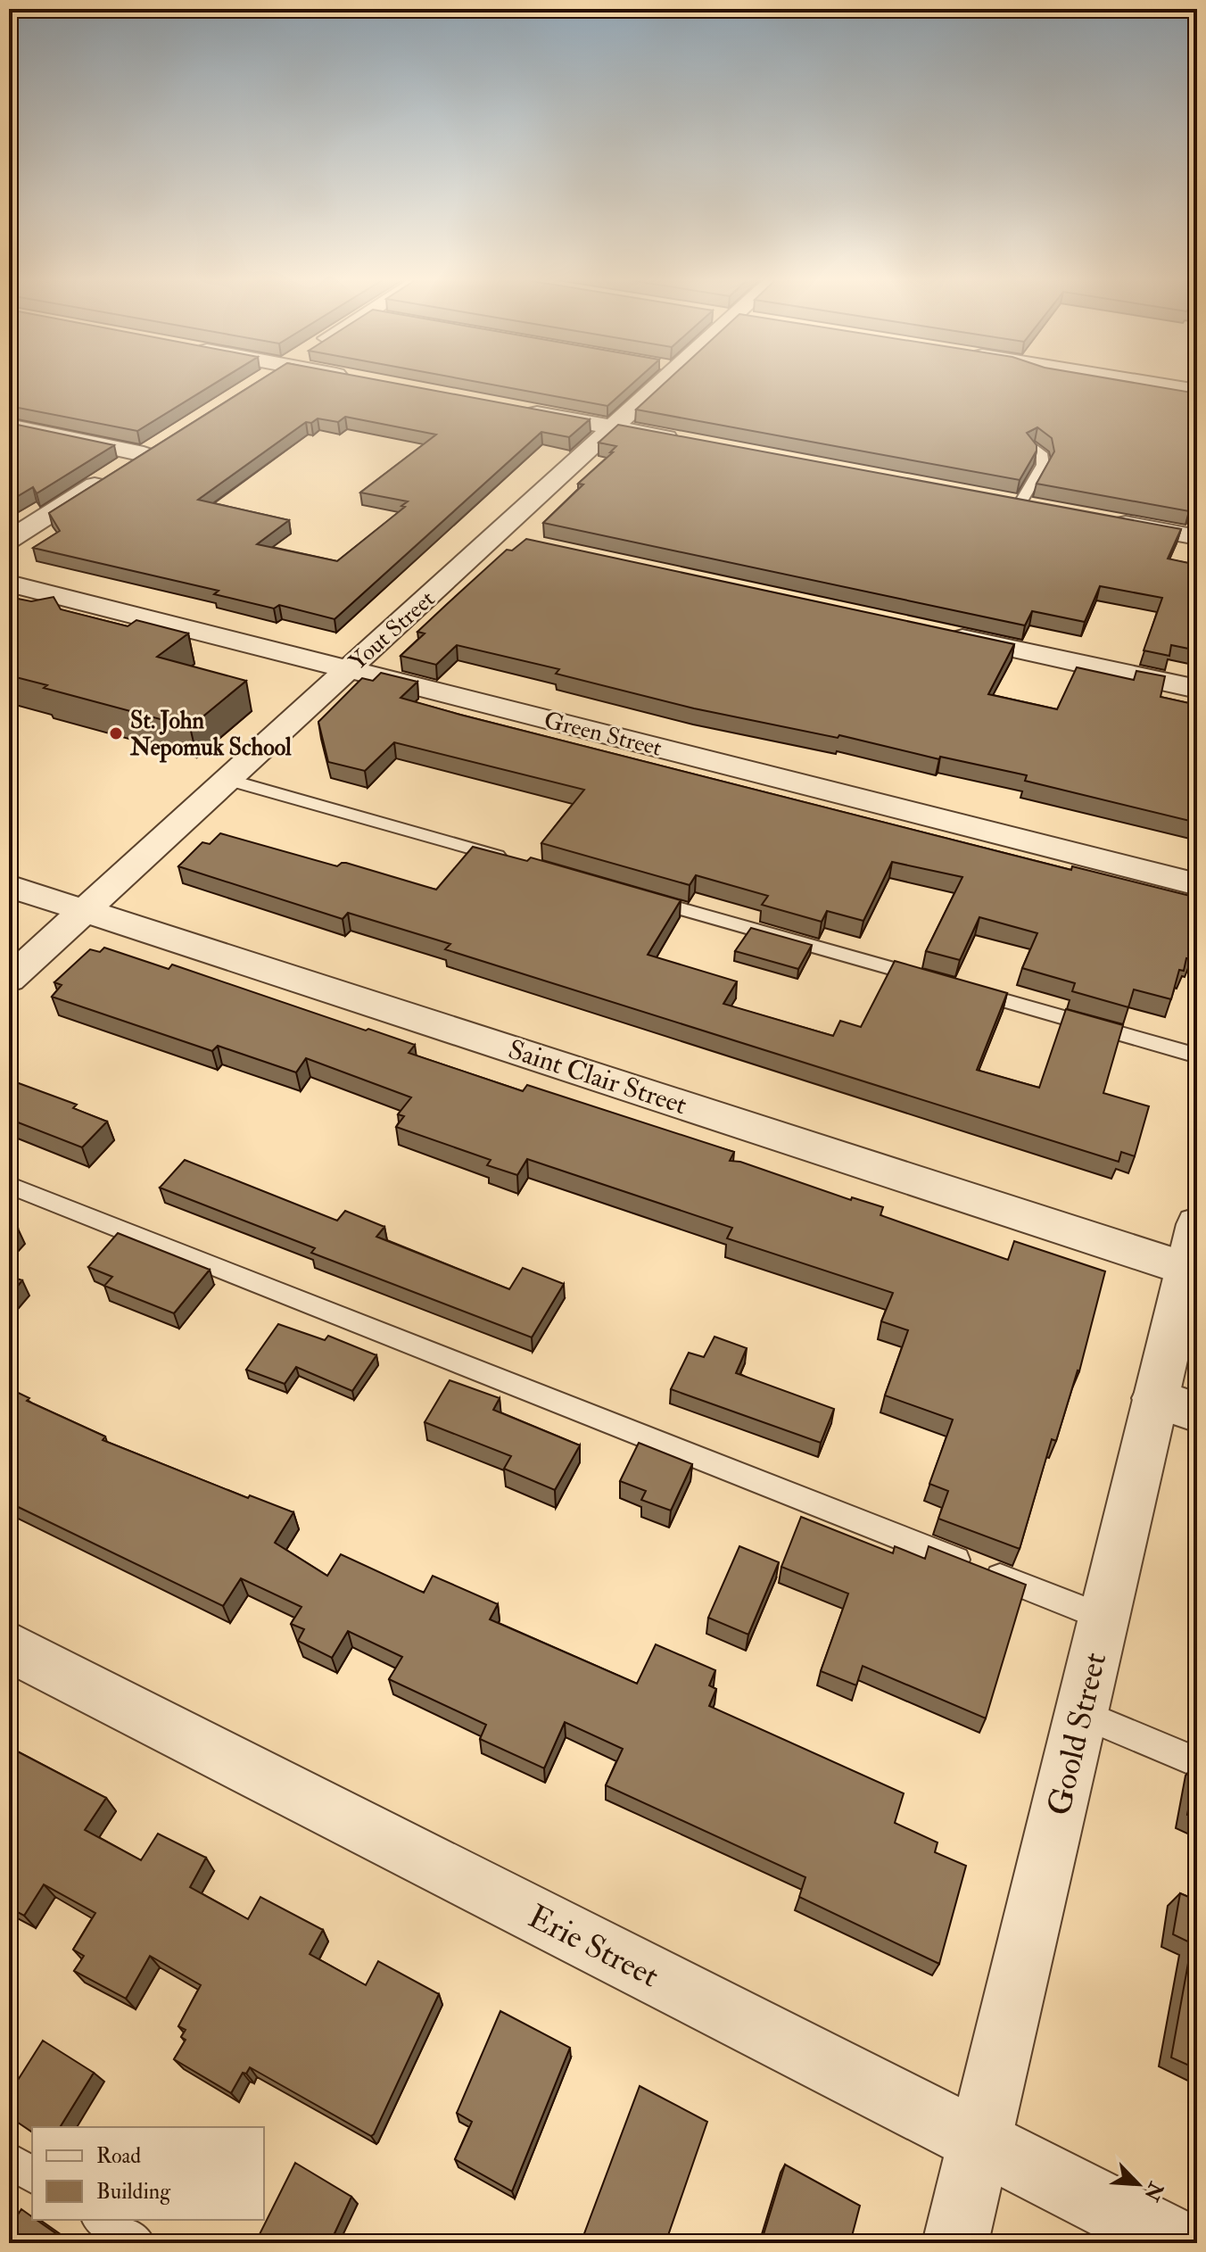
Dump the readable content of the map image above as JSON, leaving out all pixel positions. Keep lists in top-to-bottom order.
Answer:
{
  "streets": {
    "street": [
      "Yout Street",
      "Green Street",
      "Saint Clair Street",
      "Goold Street",
      "Erie Street"
    ]
  },
  "crossings": [
    ["Yout Street", "Green Street"],
    ["Yout Street", "Saint Clair Street"],
    ["Saint Clair Street", "Goold Street"],
    ["Goold Street", "Erie Street"]
  ],
  "places": ["St. John Nepomuk School"],
  "legend": ["Road", "Building"],
  "north": "bottom right"
}
